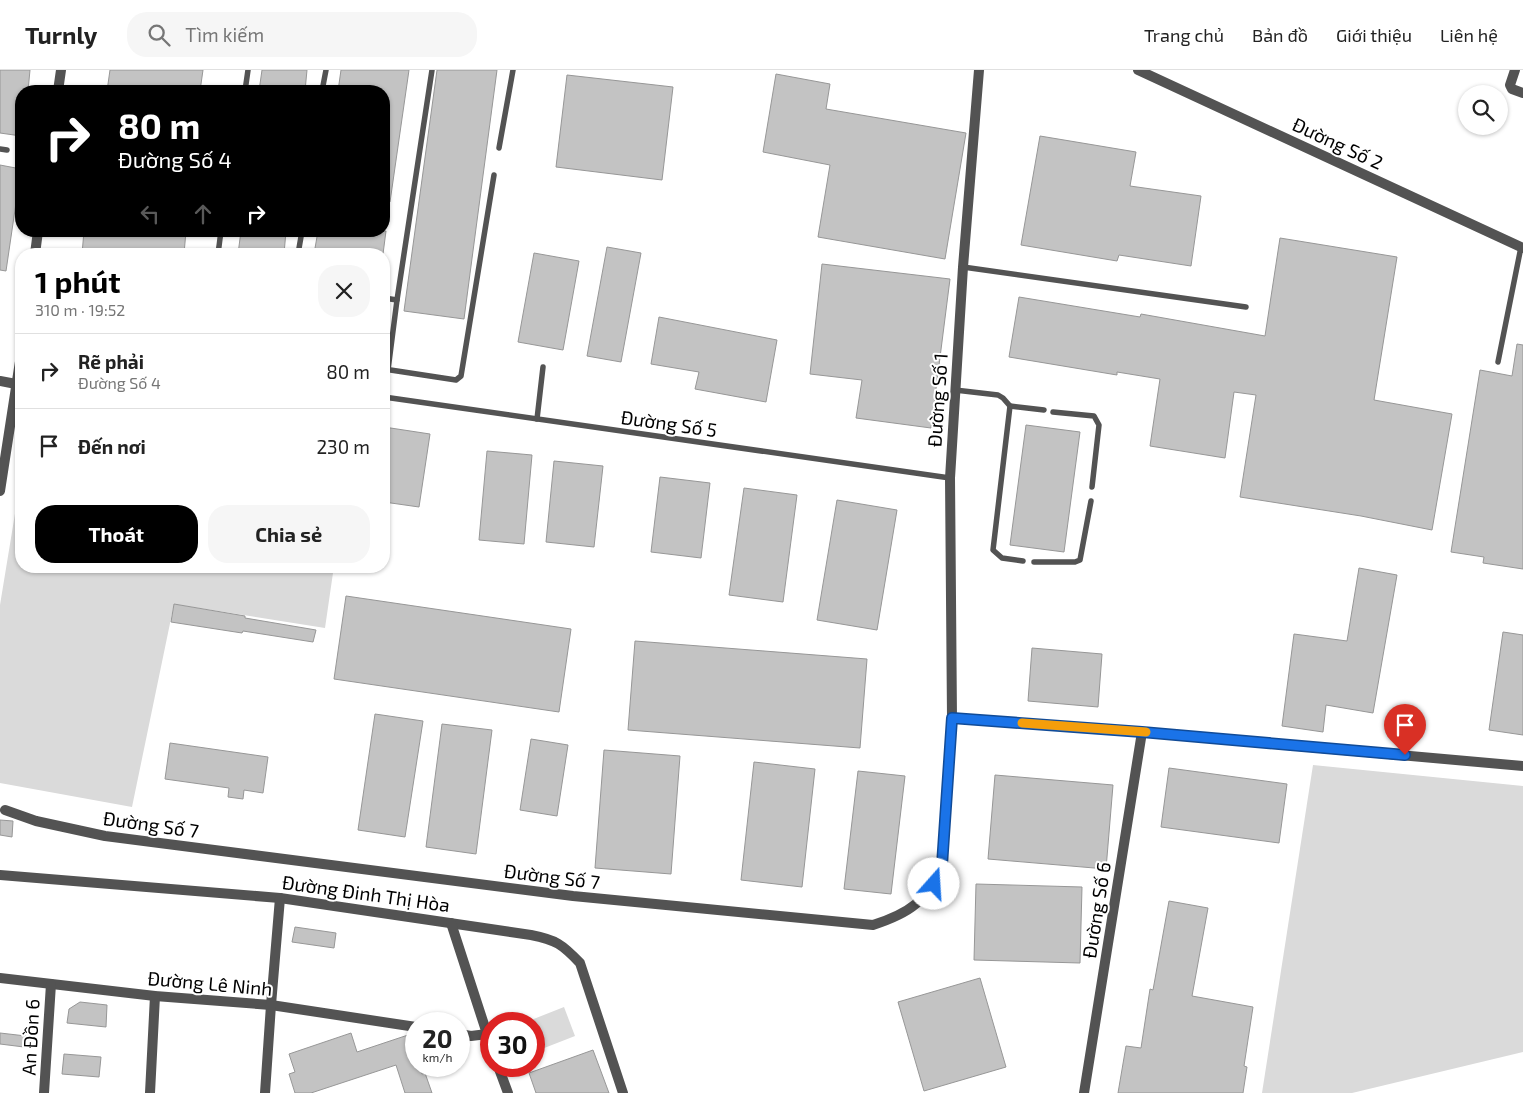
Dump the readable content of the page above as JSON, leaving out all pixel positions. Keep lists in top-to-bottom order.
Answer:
{
  "streets": {
    "street": [
      "Đường Số 2",
      "Đường Số 1",
      "Đường Số 7",
      "Đường Đinh Thị Hòa",
      "Đường Số 6",
      "Đường Lê Ninh",
      "An Đồn 6"
    ],
    "lane": ["Đường Số 5"]
  },
  "crossings": [
    ["Đường Số 1", "Đường Số 5"],
    ["Đường Số 1", "Đường Số 7"],
    ["Đường Lê Ninh", "An Đồn 6"]
  ],
  "page": {
    "header": "Turnly",
    "search": "Tìm kiếm",
    "nav": [
      "Trang chủ",
      "Bản đồ",
      "Giới thiệu",
      "Liên hệ"
    ],
    "turn": ["80 m", "Đường Số 4"],
    "heading": ["1 phút", "310 m · 19:52"],
    "list": [
      {
        "name": "Rẽ phải",
        "note": "Đường Số 4",
        "value": "80 m"
      },
      {
        "name": "Đến nơi",
        "value": "230 m"
      }
    ],
    "buttons": ["Thoát", "Chia sẻ"],
    "speed": "20 km/h",
    "limit": "30"
  }
}
